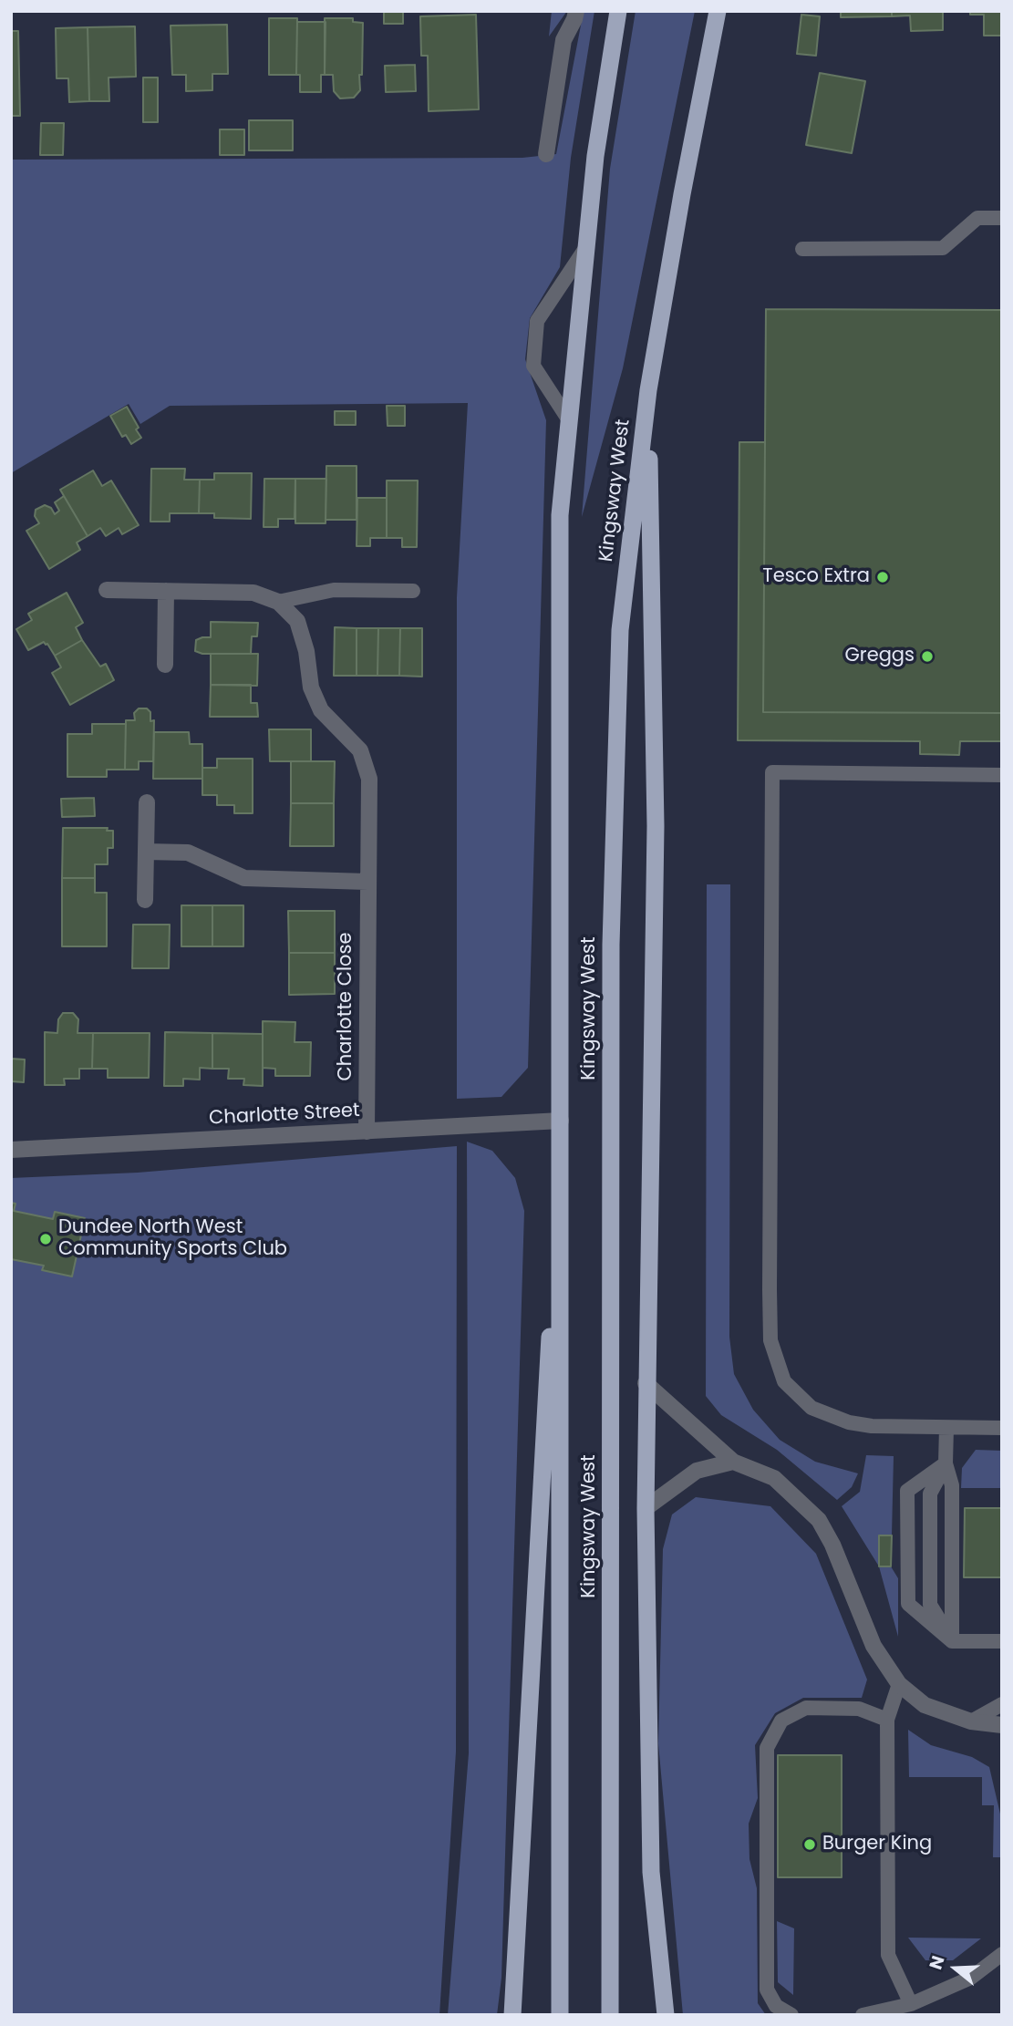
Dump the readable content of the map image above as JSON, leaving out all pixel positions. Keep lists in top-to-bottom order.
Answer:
{
  "streets": {
    "highway": ["Kingsway West"],
    "street": ["Charlotte Close", "Charlotte Street"]
  },
  "crossings": [
    ["Kingsway West", "Charlotte Street"],
    ["Charlotte Close", "Charlotte Street"]
  ],
  "places": [
    "Tesco Extra",
    "Greggs",
    "Dundee North West Community Sports Club",
    "Burger King"
  ],
  "north": "left"
}
